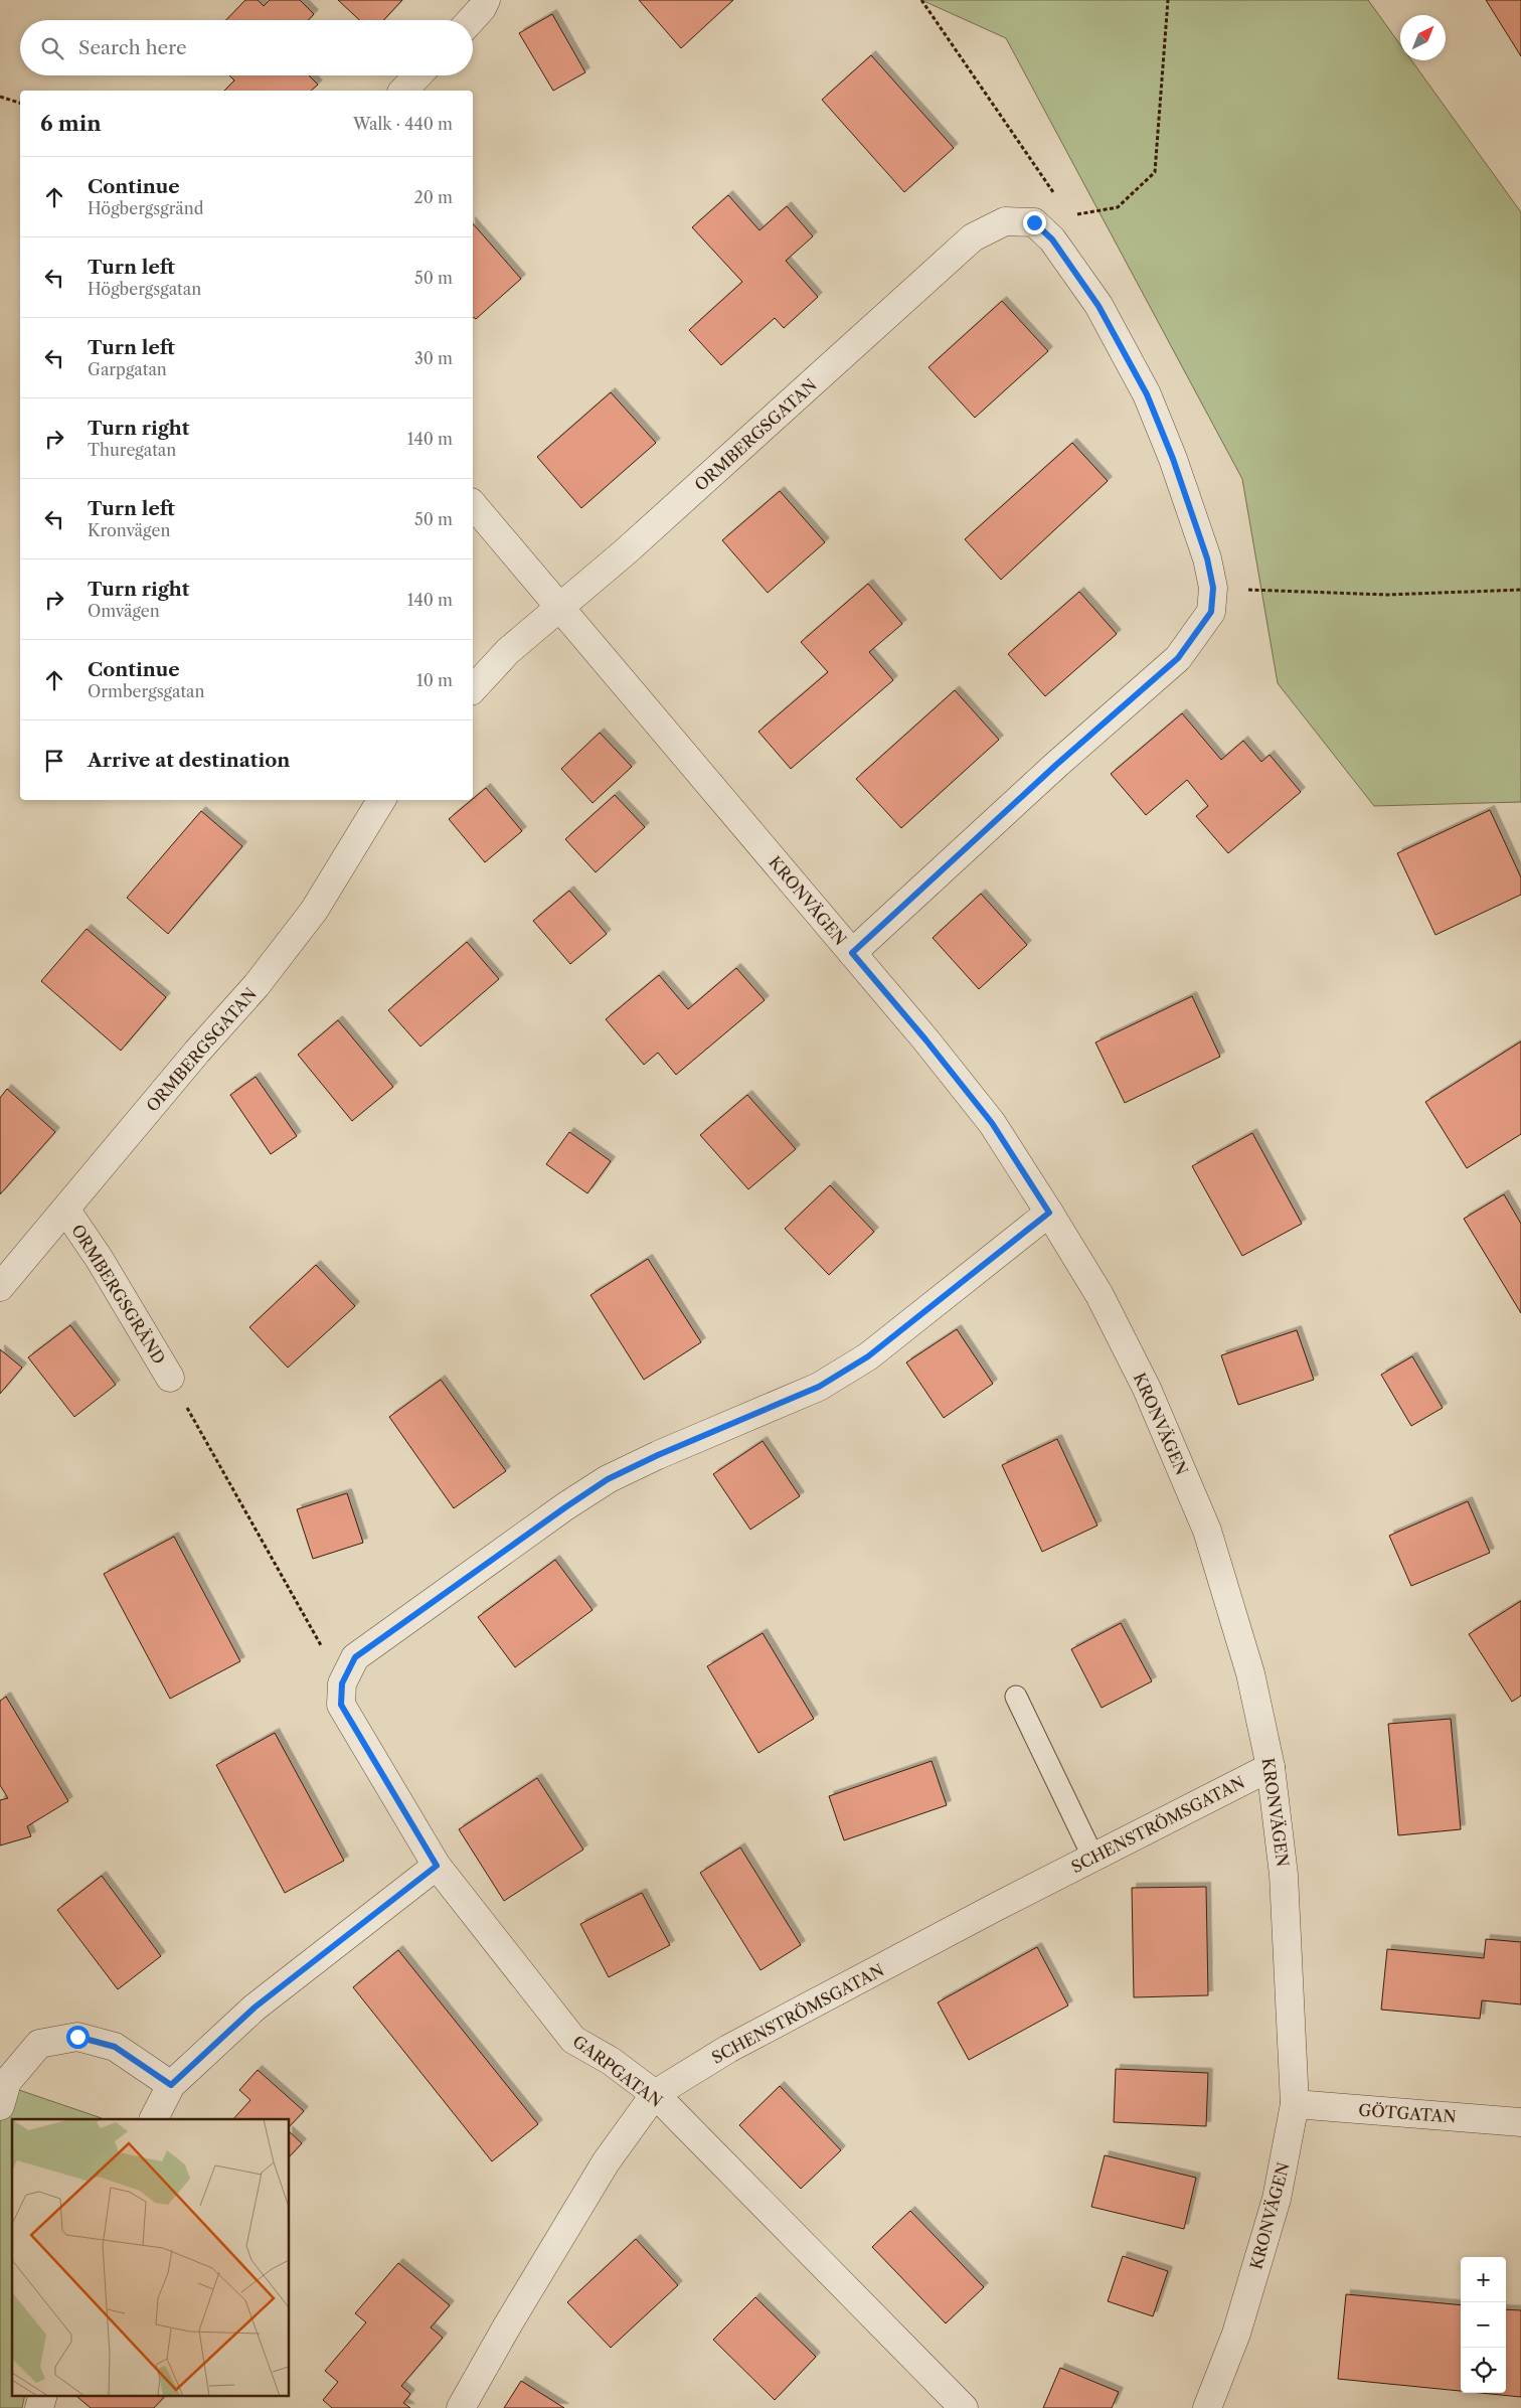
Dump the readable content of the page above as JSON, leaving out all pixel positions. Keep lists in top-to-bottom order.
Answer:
{
  "streets": {
    "street": [
      "ORMBERGSGATAN",
      "KRONVÄGEN",
      "ORMBERGSGRÄND",
      "SCHENSTRÖMSGATAN",
      "GARPGATAN",
      "GÖTGATAN"
    ]
  },
  "crossings": [
    ["ORMBERGSGATAN", "KRONVÄGEN"],
    ["ORMBERGSGATAN", "ORMBERGSGRÄND"],
    ["KRONVÄGEN", "SCHENSTRÖMSGATAN"],
    ["KRONVÄGEN", "GÖTGATAN"],
    ["SCHENSTRÖMSGATAN", "GARPGATAN"]
  ],
  "north": "top right",
  "page": {
    "search": "Search here",
    "heading": ["6 min", "Walk · 440 m"],
    "list": [
      ["Continue", "Högbergsgränd", "20 m"],
      ["Turn left", "Högbergsgatan", "50 m"],
      ["Turn left", "Garpgatan", "30 m"],
      ["Turn right", "Thuregatan", "140 m"],
      ["Turn left", "Kronvägen", "50 m"],
      ["Turn right", "Omvägen", "140 m"],
      ["Continue", "Ormbergsgatan", "10 m"],
      "Arrive at destination"
    ],
    "map_buttons": ["+", "−"]
  }
}
